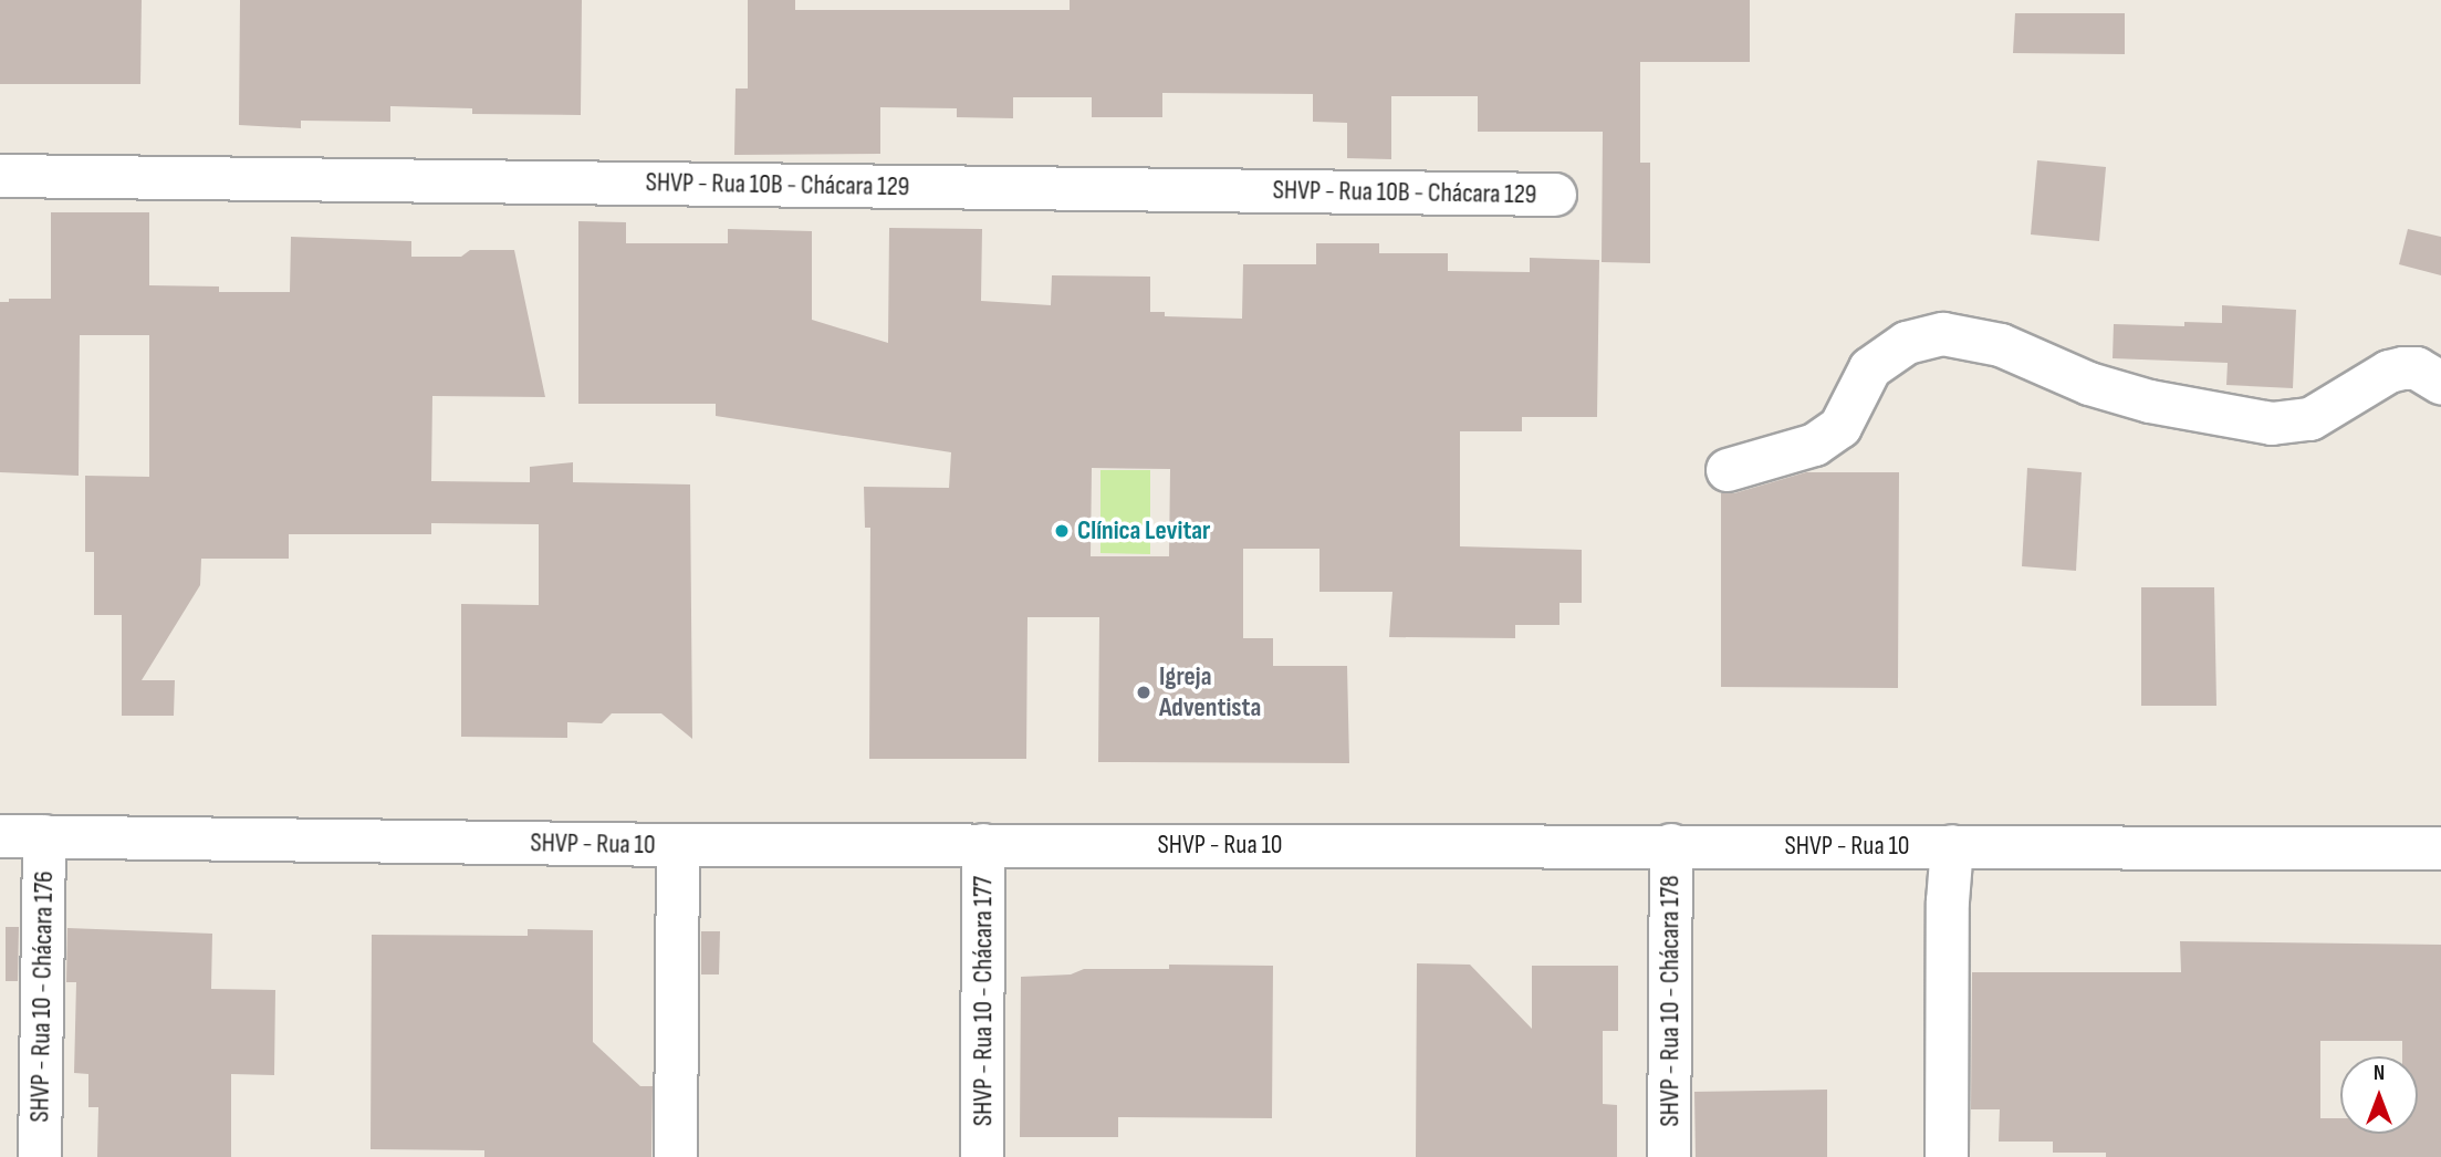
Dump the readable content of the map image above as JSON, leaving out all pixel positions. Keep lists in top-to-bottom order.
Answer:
{
  "streets": {
    "street": [
      "SHVP - Rua 10B - Chácara 129",
      "SHVP - Rua 10",
      "SHVP - Rua 10 - Chácara 176",
      "SHVP - Rua 10 - Chácara 177",
      "SHVP - Rua 10 - Chácara 178"
    ]
  },
  "crossings": [
    ["SHVP - Rua 10", "SHVP - Rua 10 - Chácara 176"],
    ["SHVP - Rua 10", "SHVP - Rua 10 - Chácara 177"],
    ["SHVP - Rua 10", "SHVP - Rua 10 - Chácara 178"]
  ],
  "places": ["Clínica Levitar", "Igreja Adventista"],
  "north": "top"
}
